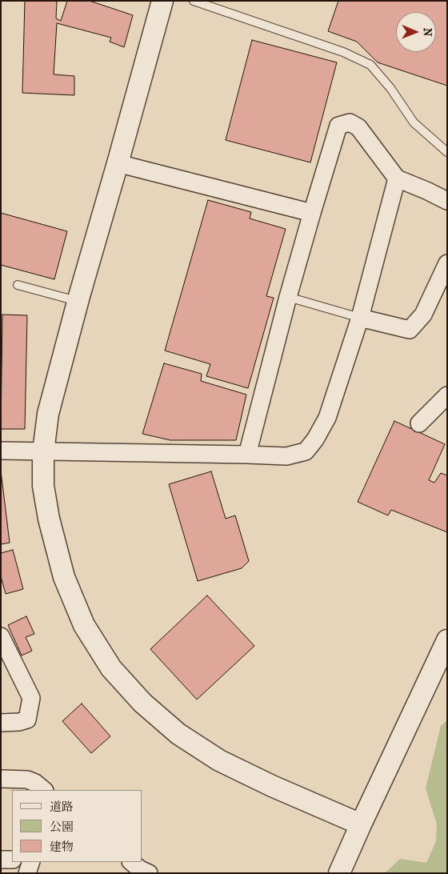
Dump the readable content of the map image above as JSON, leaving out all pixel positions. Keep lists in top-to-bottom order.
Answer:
{
  "legend": ["道路", "公園", "建物"],
  "north": "right"
}
